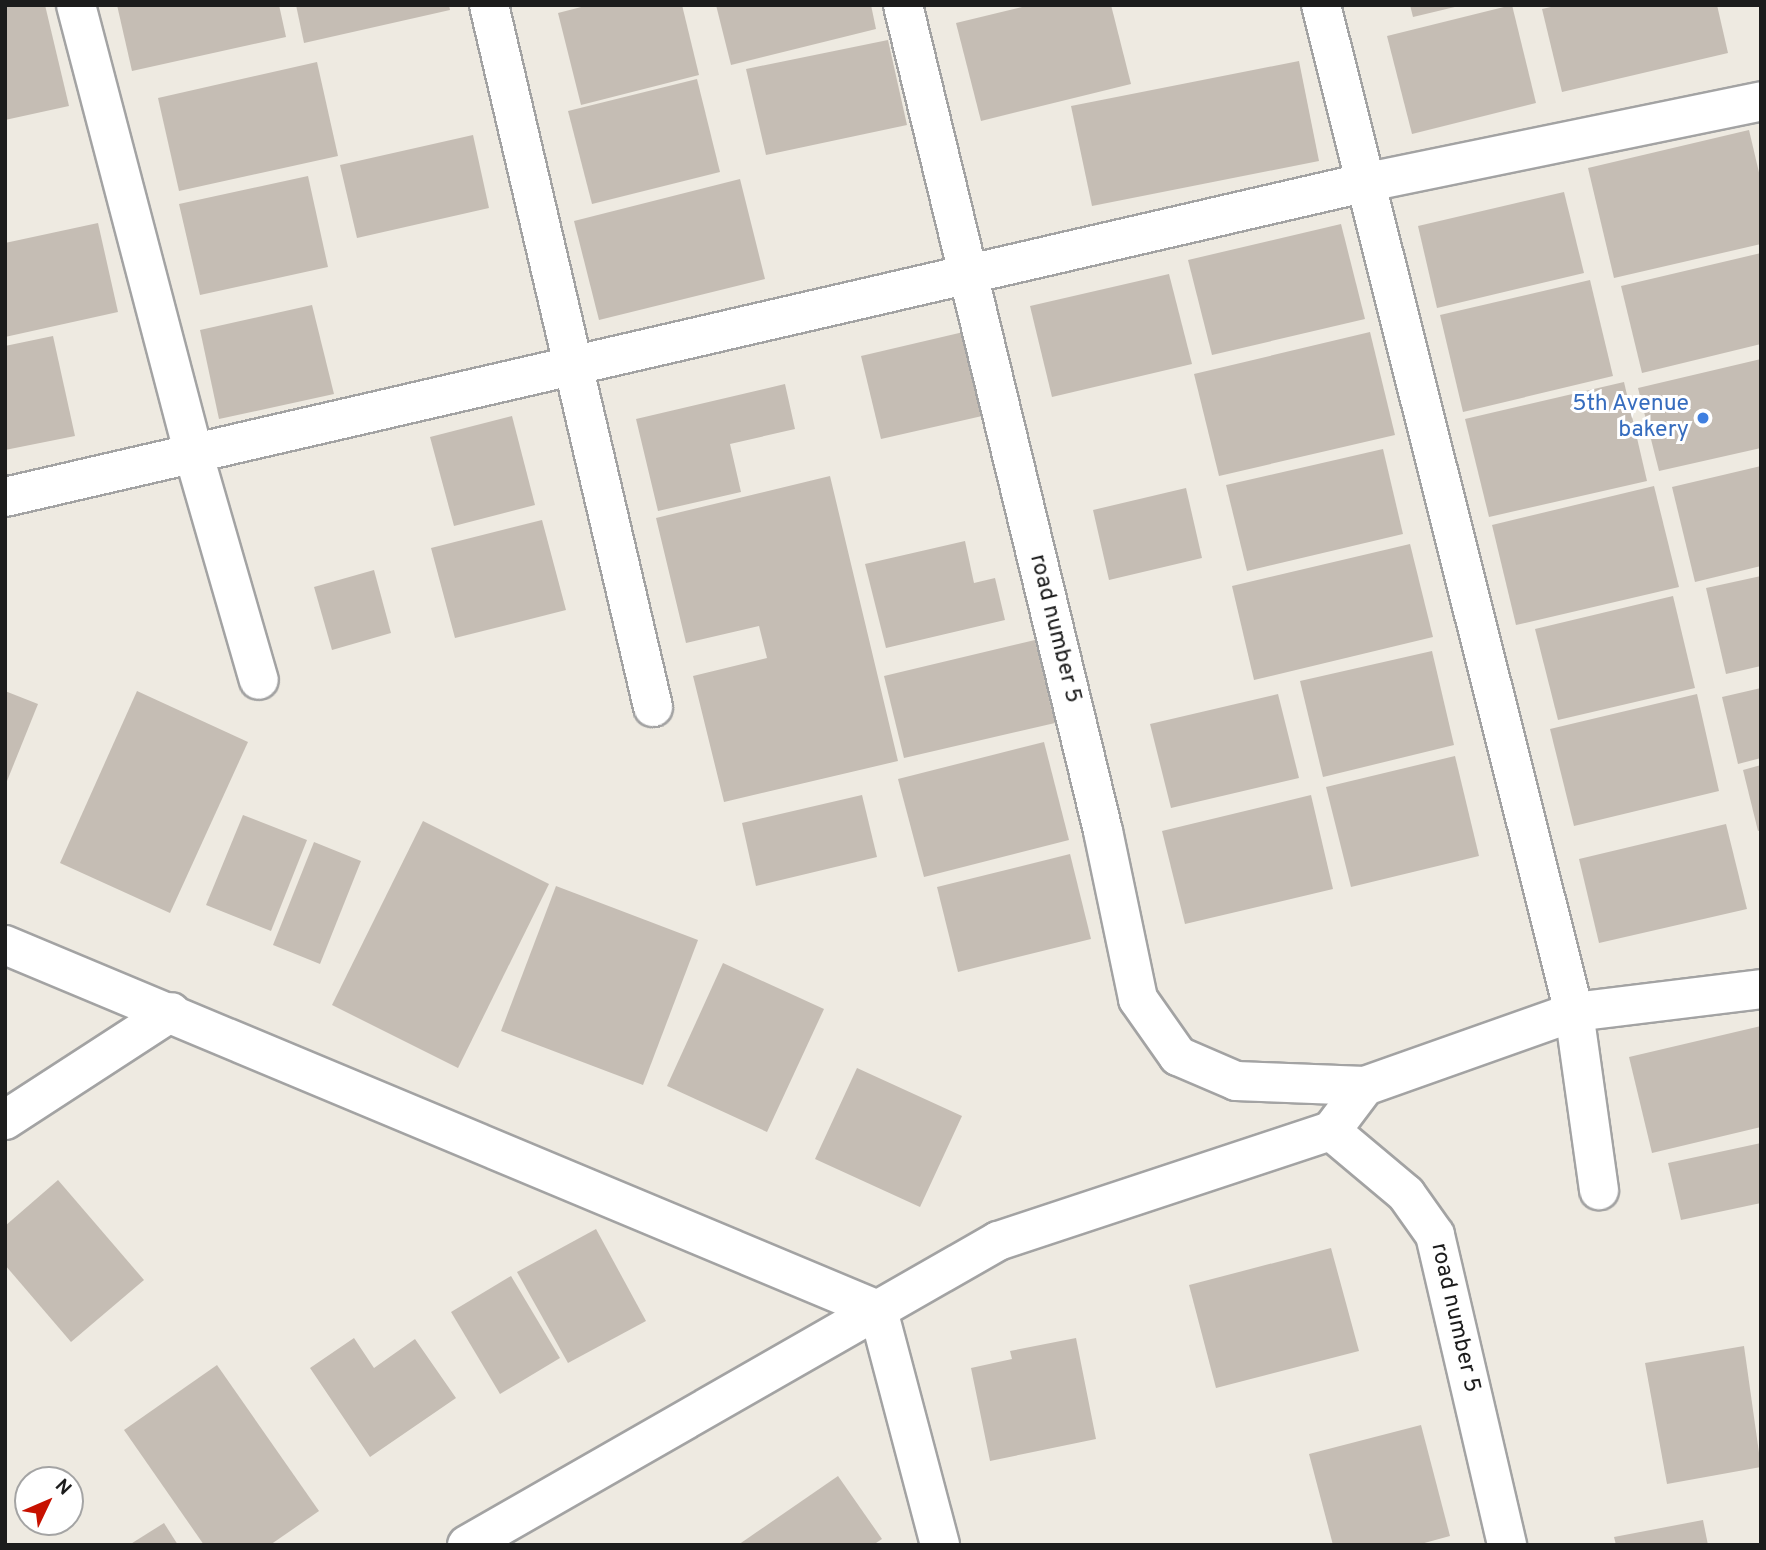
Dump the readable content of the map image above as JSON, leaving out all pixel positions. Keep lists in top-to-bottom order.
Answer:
{
  "streets": {
    "street": ["road number 5"]
  },
  "places": ["5th Avenue bakery"],
  "north": "top right"
}
